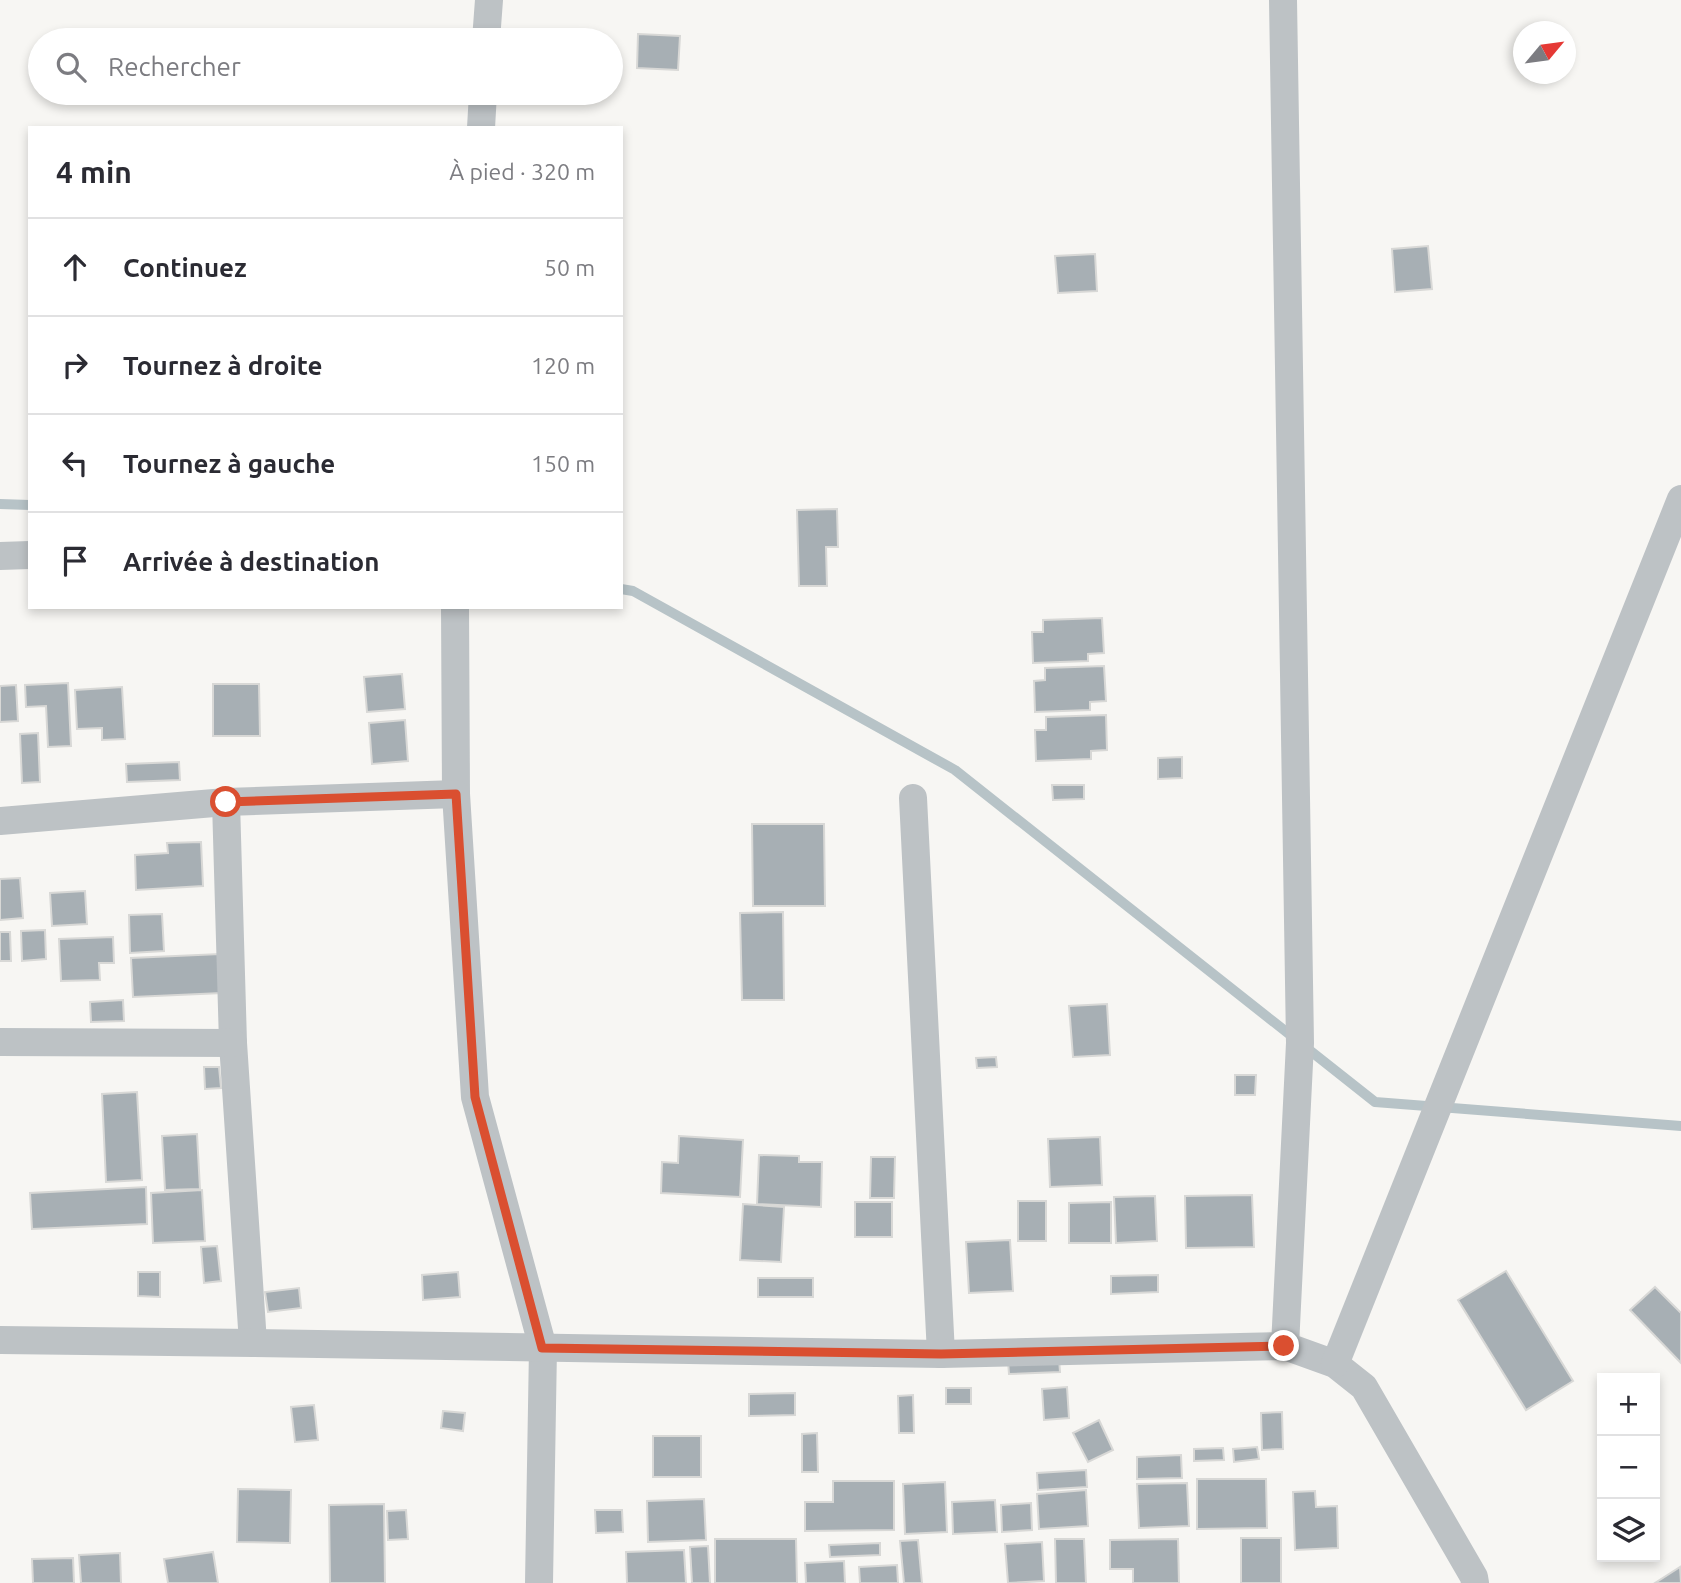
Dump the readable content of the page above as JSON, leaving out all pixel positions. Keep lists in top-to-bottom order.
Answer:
{
  "north": "top right",
  "page": {
    "search": "Rechercher",
    "heading": ["4 min", "À pied · 320 m"],
    "list": [
      ["Continuez", "50 m"],
      ["Tournez à droite", "120 m"],
      ["Tournez à gauche", "150 m"],
      "Arrivée à destination"
    ],
    "map_buttons": ["+", "−"]
  }
}
